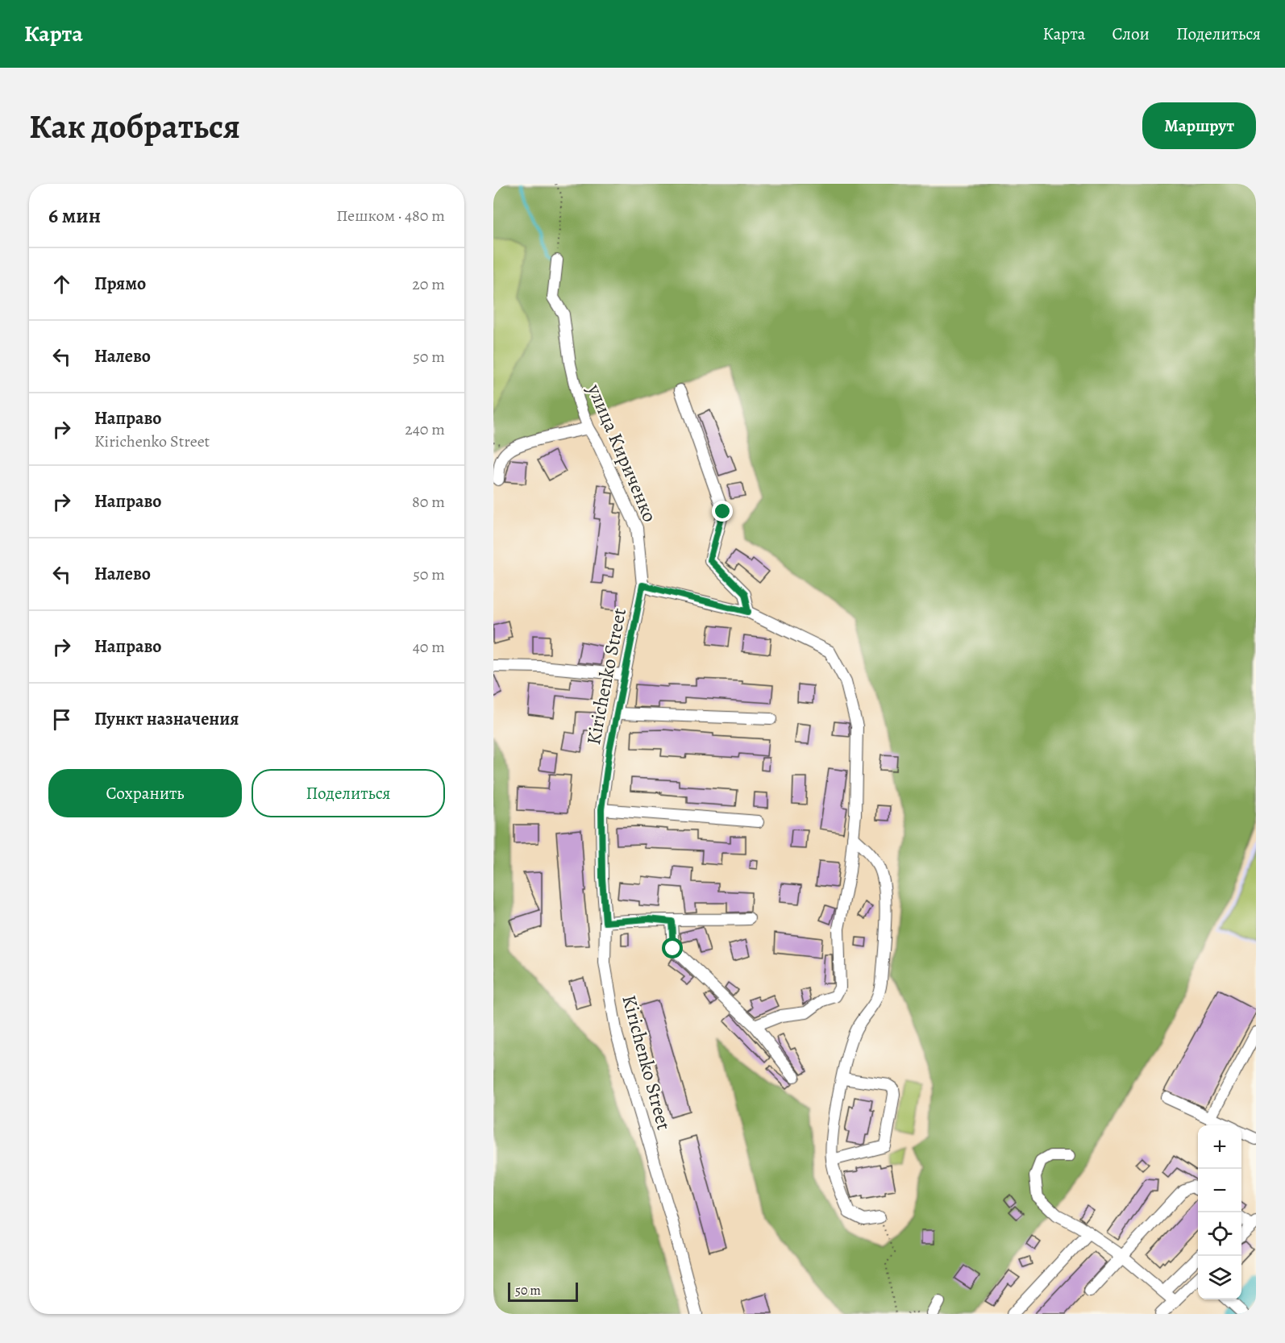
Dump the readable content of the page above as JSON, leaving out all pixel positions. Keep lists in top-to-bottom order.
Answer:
{
  "streets": {
    "street": ["улица Кириченко", "Kirichenko Street"]
  },
  "crossings": [
    ["улица Кириченко", "Kirichenko Street"]
  ],
  "scale_bar": "50 m",
  "page": {
    "header": "Карта",
    "nav": ["Карта", "Слои", "Поделиться"],
    "buttons": [
      "Маршрут",
      ["Сохранить", "Поделиться"]
    ],
    "title": "Как добраться",
    "heading": ["6 мин", "Пешком · 480 m"],
    "list": [
      ["Прямо", "20 m"],
      ["Налево", "50 m"],
      ["Направо", "Kirichenko Street", "240 m"],
      ["Направо", "80 m"],
      ["Налево", "50 m"],
      ["Направо", "40 m"],
      "Пункт назначения"
    ],
    "map_buttons": ["+", "−"],
    "scale": "50 m"
  }
}
